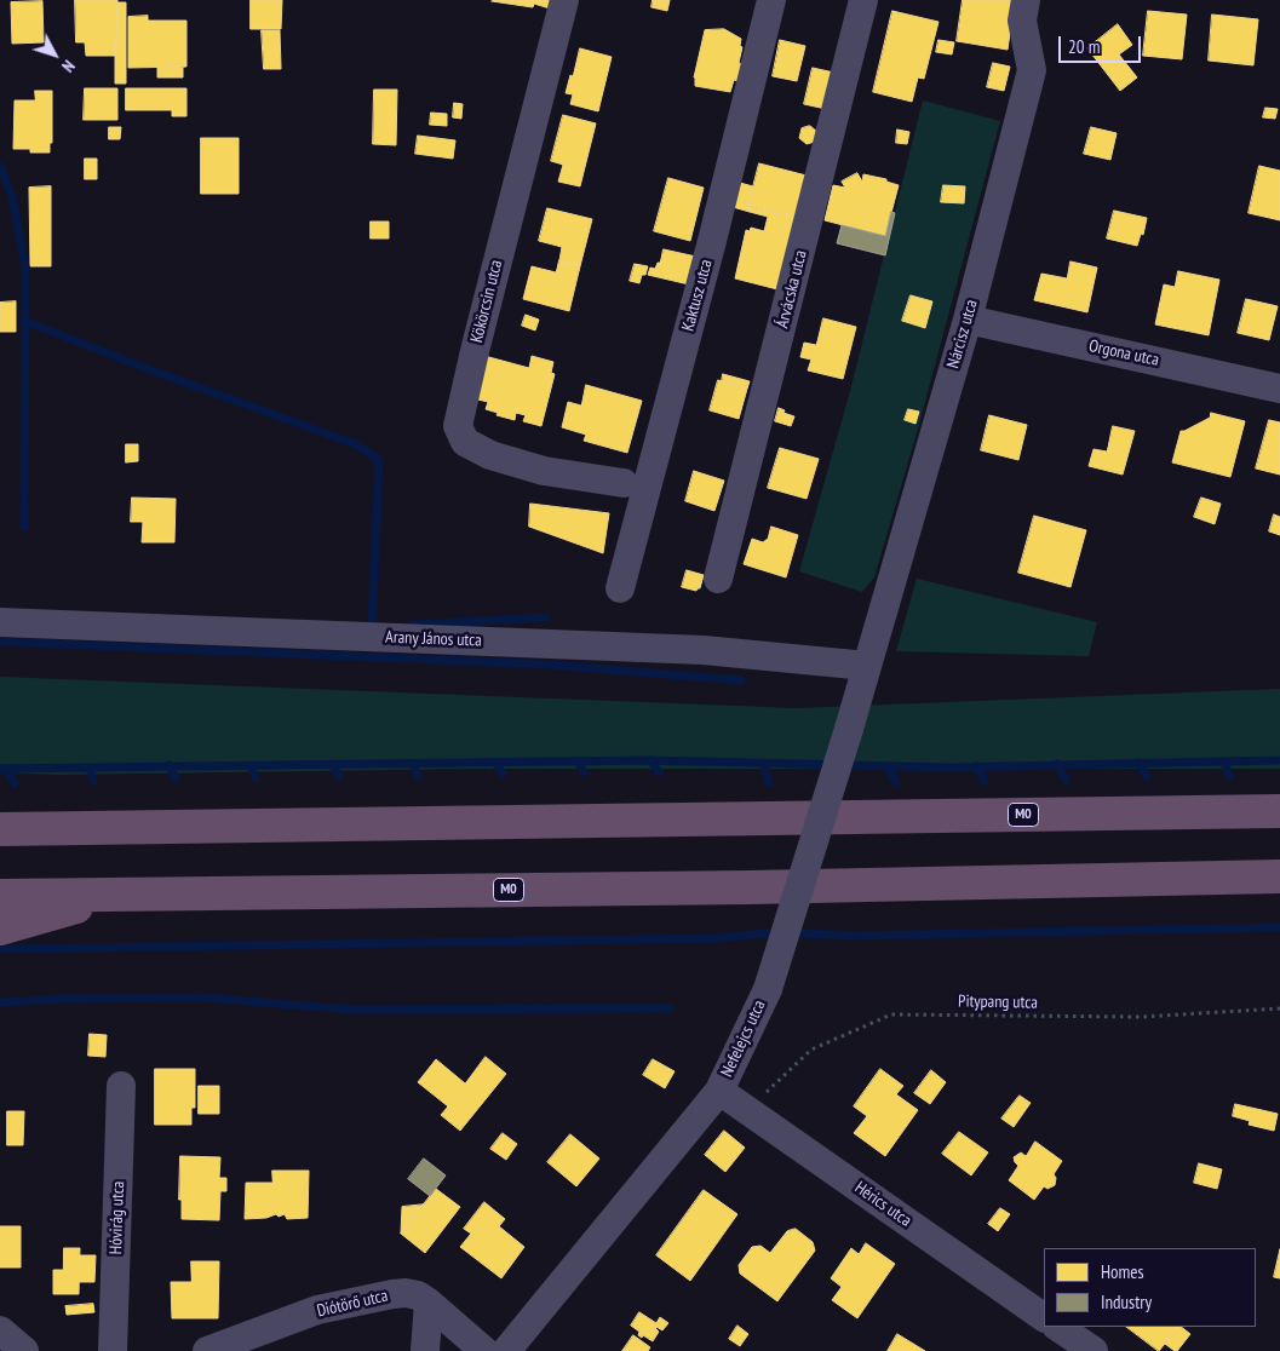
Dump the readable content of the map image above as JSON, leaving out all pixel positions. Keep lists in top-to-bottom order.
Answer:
{
  "streets": {
    "highway": ["M0"],
    "street": [
      "Árvácska utca",
      "Kaktusz utca",
      "Kökörcsin utca",
      "Nárcisz utca",
      "Orgona utca",
      "Arany János utca",
      "Nefelejcs utca",
      "Hérics utca",
      "Hóvirág utca",
      "Diótörő utca"
    ],
    "path": ["Pitypang utca"]
  },
  "crossings": [
    ["Nárcisz utca", "Orgona utca"],
    ["Nárcisz utca", "Arany János utca"],
    ["Nárcisz utca", "Nefelejcs utca"],
    ["Arany János utca", "Nefelejcs utca"],
    ["Pitypang utca", "Hérics utca"],
    ["Nefelejcs utca", "Hérics utca"]
  ],
  "legend": ["Homes", "Industry"],
  "scale_bar": "20 m",
  "north": "bottom right"
}
